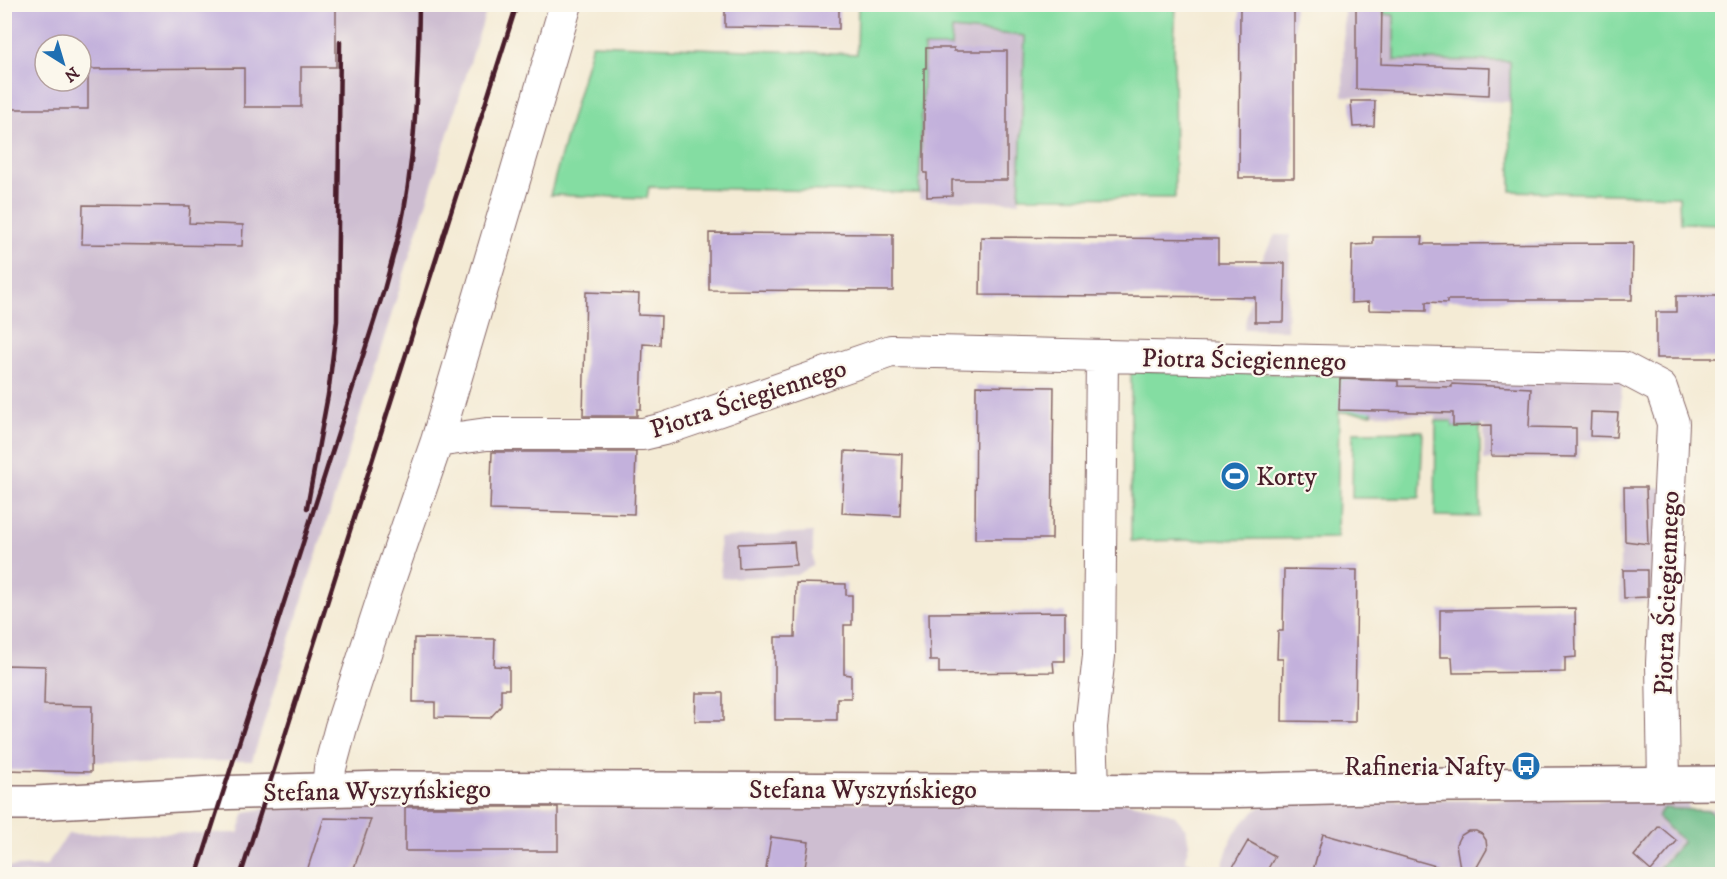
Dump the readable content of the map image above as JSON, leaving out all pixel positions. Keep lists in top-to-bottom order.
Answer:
{
  "streets": {
    "street": ["Piotra Ściegiennego", "Stefana Wyszyńskiego"]
  },
  "crossings": [
    ["Piotra Ściegiennego", "Stefana Wyszyńskiego"]
  ],
  "places": {
    "sports": ["Korty"],
    "bus stop": ["Rafineria Nafty"]
  },
  "north": "bottom right"
}
